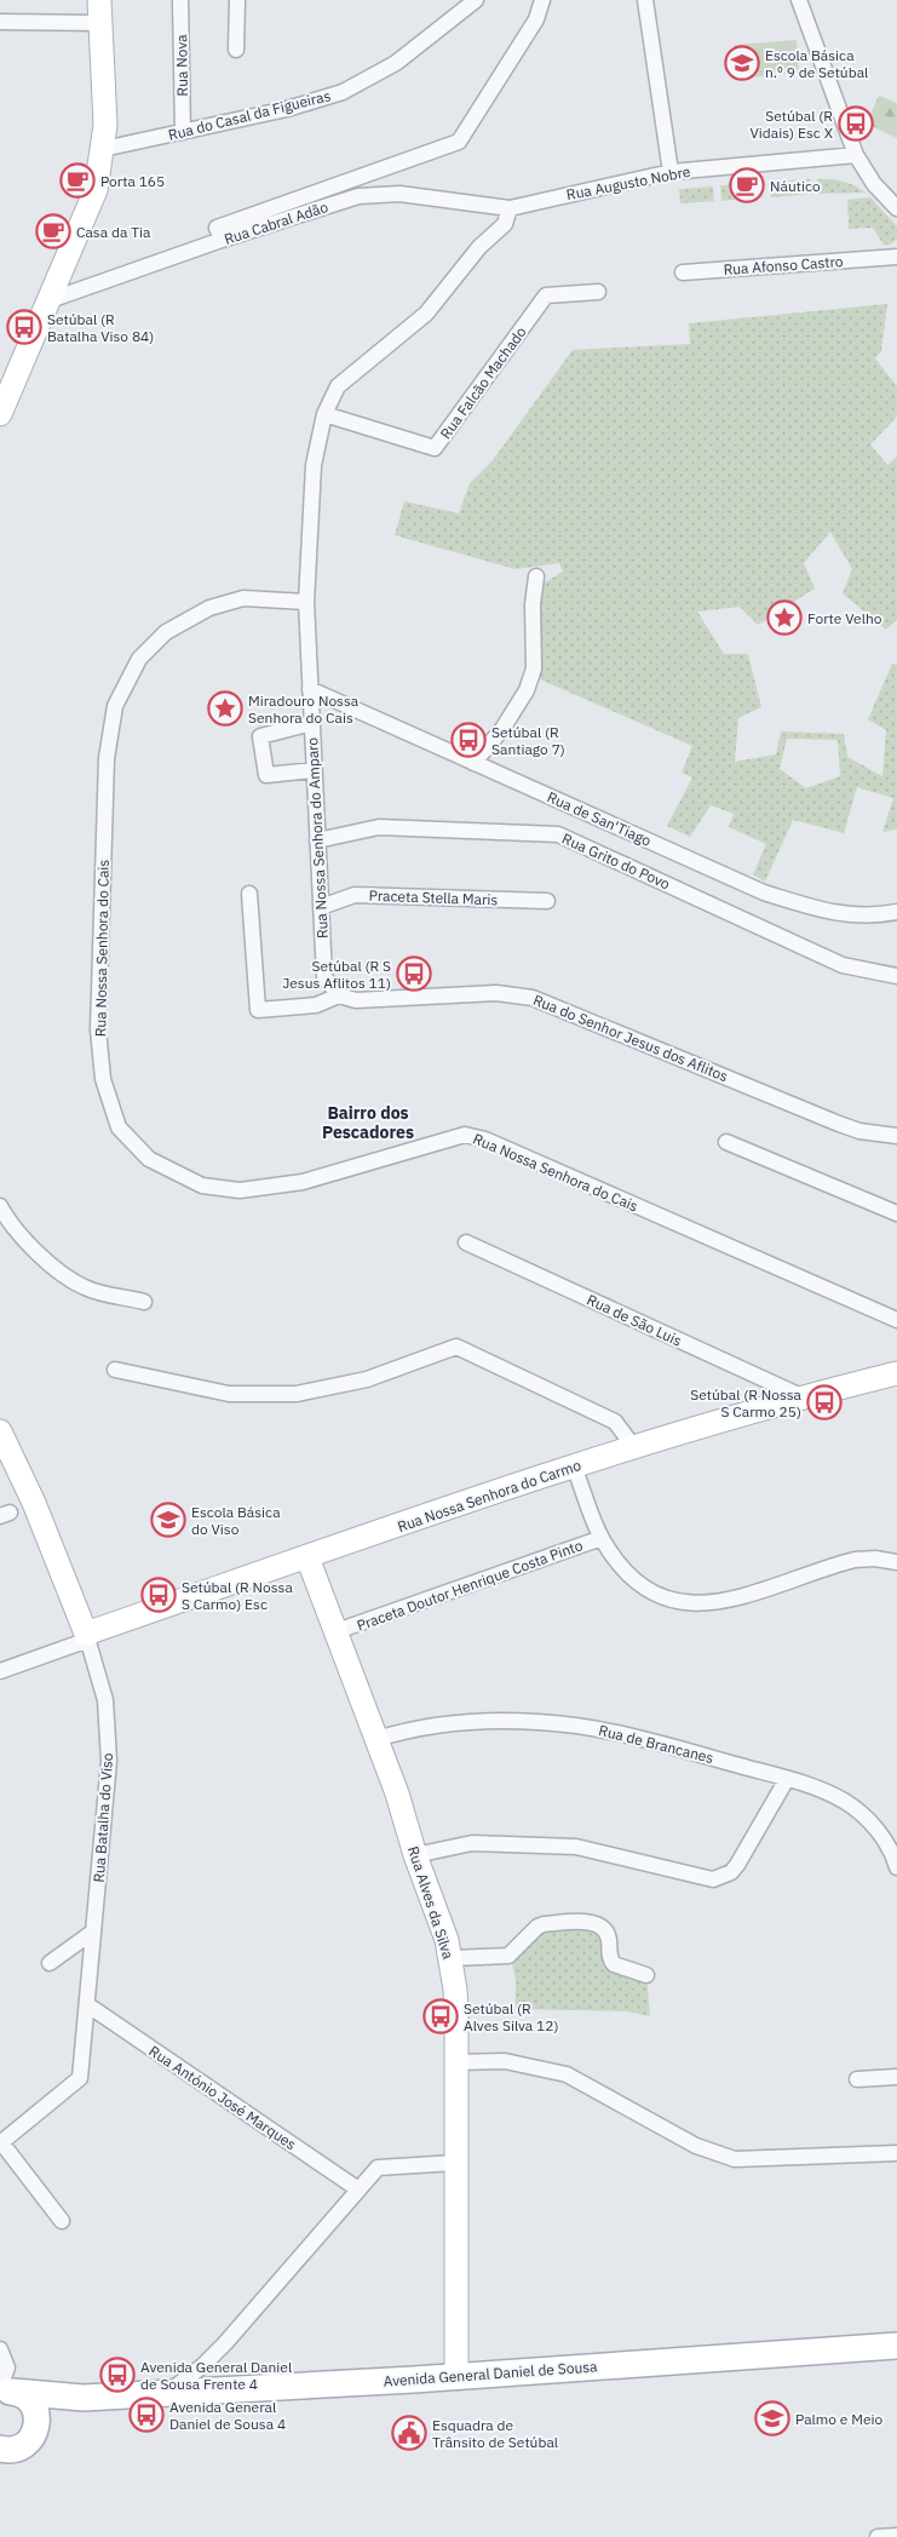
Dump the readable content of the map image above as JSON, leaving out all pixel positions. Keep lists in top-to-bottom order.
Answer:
{
  "streets": {
    "main road": ["Avenida General Daniel de Sousa"],
    "street": [
      "Rua Nova",
      "Rua do Casal da Figueiras",
      "Rua Augusto Nobre",
      "Rua Cabral Adão",
      "Rua Afonso Castro",
      "Rua Falcão Machado",
      "Rua de San'Tiago",
      "Rua Nossa Senhora do Amparo",
      "Rua Grito do Povo",
      "Praceta Stella Maris",
      "Rua Nossa Senhora do Cais",
      "Rua do Senhor Jesus dos Aflitos",
      "Rua de São Luis",
      "Rua Nossa Senhora do Carmo",
      "Praceta Doutor Henrique Costa Pinto",
      "Rua de Brancanes",
      "Rua Batalha do Viso",
      "Rua Alves da Silva",
      "Rua António José Marques"
    ]
  },
  "crossings": [
    ["Rua Nova", "Rua do Casal da Figueiras"],
    ["Rua Augusto Nobre", "Rua Cabral Adão"],
    ["Rua Augusto Nobre", "Rua Nossa Senhora do Amparo"],
    ["Rua Cabral Adão", "Rua Nossa Senhora do Amparo"],
    ["Rua Falcão Machado", "Rua Nossa Senhora do Amparo"],
    ["Rua de San'Tiago", "Rua Nossa Senhora do Amparo"],
    ["Rua Nossa Senhora do Amparo", "Rua Grito do Povo"],
    ["Rua Nossa Senhora do Amparo", "Praceta Stella Maris"],
    ["Rua Nossa Senhora do Amparo", "Rua Nossa Senhora do Cais"],
    ["Rua Nossa Senhora do Amparo", "Rua do Senhor Jesus dos Aflitos"],
    ["Rua de São Luis", "Rua Nossa Senhora do Carmo"],
    ["Rua Nossa Senhora do Carmo", "Rua Batalha do Viso"],
    ["Rua Nossa Senhora do Carmo", "Rua Alves da Silva"],
    ["Praceta Doutor Henrique Costa Pinto", "Rua Alves da Silva"],
    ["Rua de Brancanes", "Rua Alves da Silva"],
    ["Rua Batalha do Viso", "Rua António José Marques"],
    ["Rua Alves da Silva", "Avenida General Daniel de Sousa"]
  ],
  "districts": ["Bairro dos Pescadores"],
  "places": {
    "school or university": ["Escola Básica n.º 9 de Setúbal", "Escola Básica do Viso", "Palmo e Meio"],
    "bus stop": [
      "Setúbal (R Vidais) Esc X",
      "Setúbal (R Batalha Viso 84)",
      "Setúbal (R Santiago 7)",
      "Setúbal (R S Jesus Aflitos 11)",
      "Setúbal (R Nossa S Carmo 25)",
      "Setúbal (R Nossa S Carmo) Esc",
      "Setúbal (R Alves Silva 12)",
      "Avenida General Daniel de Sousa Frente 4",
      "Avenida General Daniel de Sousa 4"
    ],
    "cafe": ["Porta 165", "Náutico", "Casa da Tia"],
    "place": ["Forte Velho", "Miradouro Nossa Senhora do Cais"],
    "public building": ["Esquadra de Trânsito de Setúbal"]
  }
}
